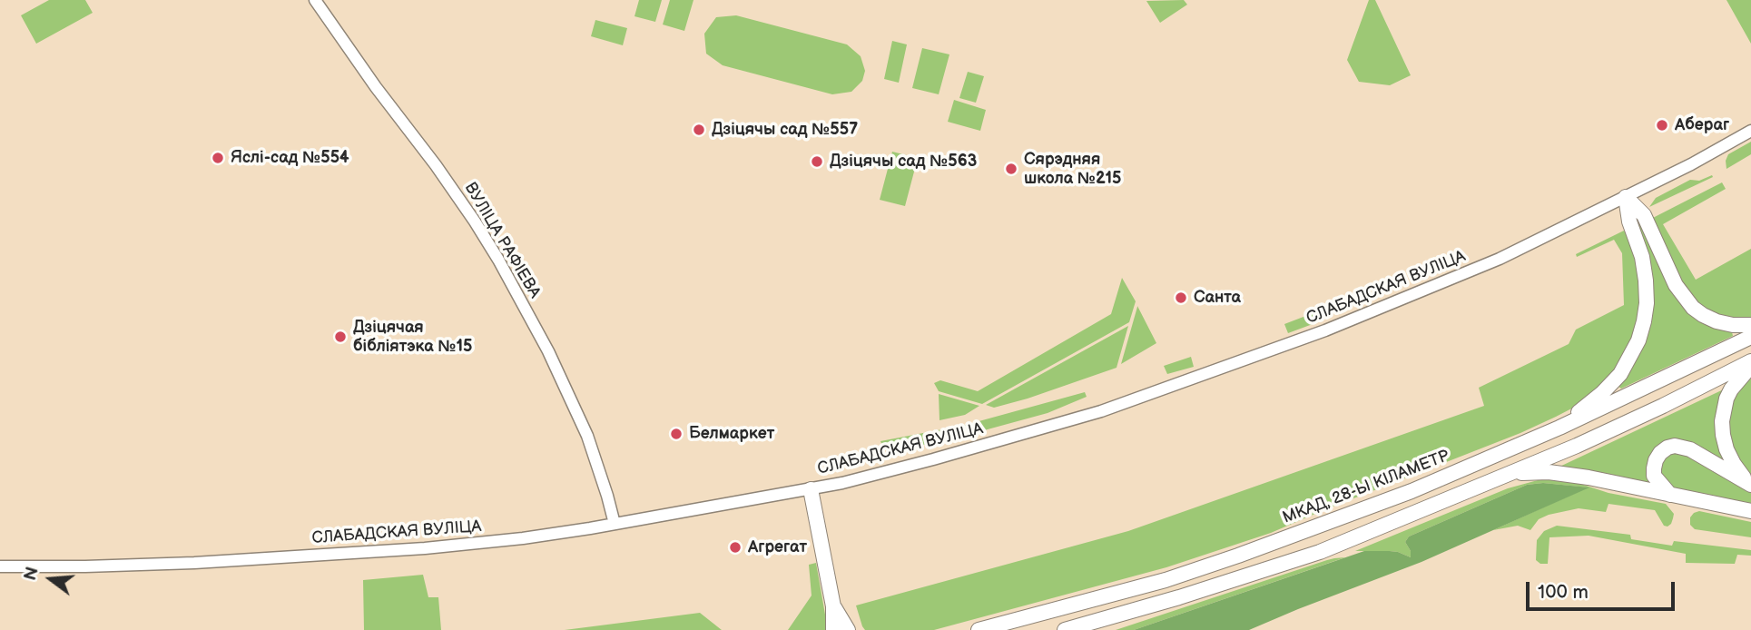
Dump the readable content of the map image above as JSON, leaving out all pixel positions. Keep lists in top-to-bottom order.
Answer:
{
  "streets": {
    "highway": ["МКАД, 28-Ы КІЛАМЕТР"],
    "main road": ["ВУЛІЦА РАФІЕВА", "СЛАБАДСКАЯ ВУЛІЦА"]
  },
  "crossings": [
    ["ВУЛІЦА РАФІЕВА", "СЛАБАДСКАЯ ВУЛІЦА"]
  ],
  "places": [
    "Абераг",
    "Дзіцячы сад №557",
    "Яслі-сад №554",
    "Дзіцячы сад №563",
    "Сярэдняя школа №215",
    "Санта",
    "Дзіцячая бібліятэка №15",
    "Белмаркет",
    "Агрегат"
  ],
  "scale_bar": "100 m",
  "north": "left"
}
